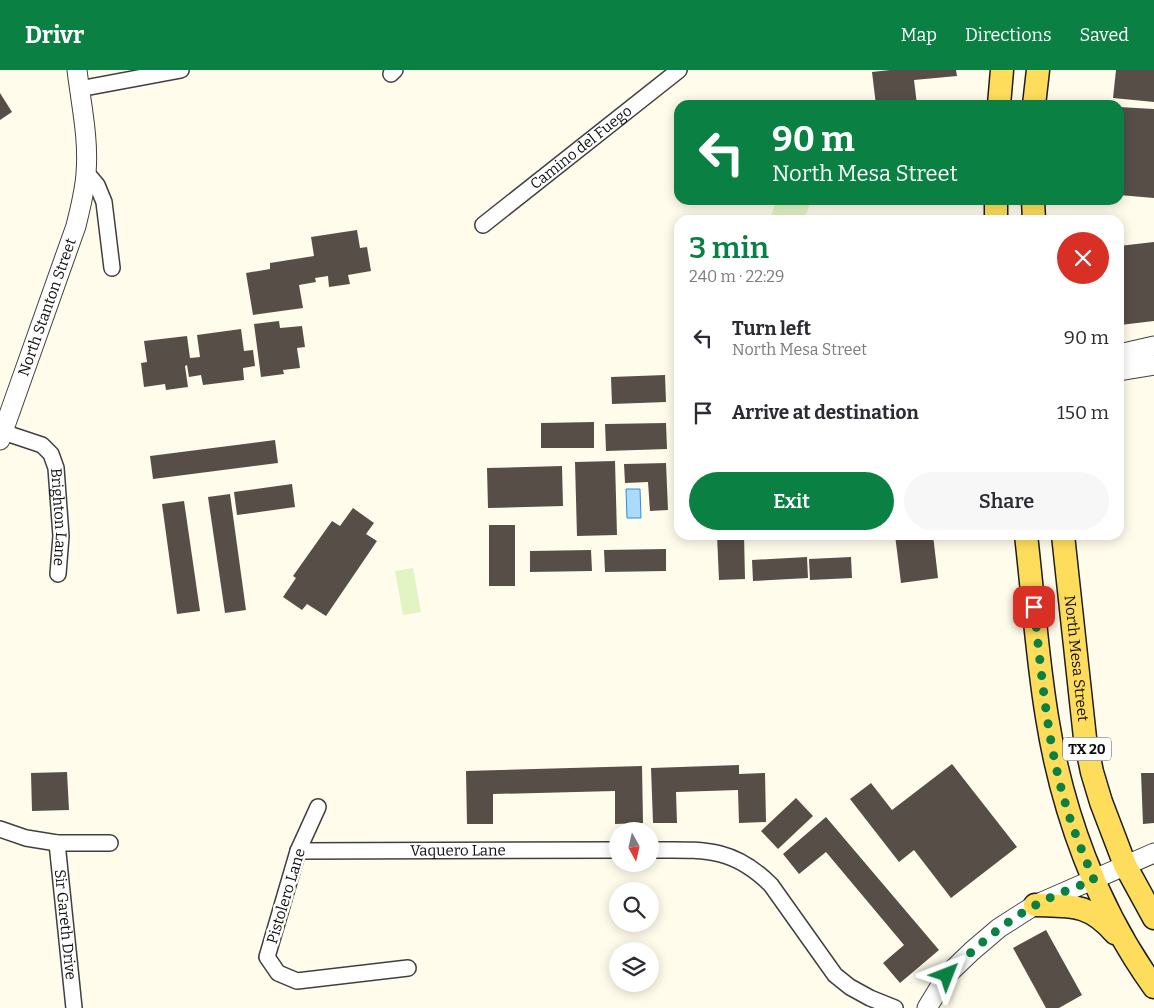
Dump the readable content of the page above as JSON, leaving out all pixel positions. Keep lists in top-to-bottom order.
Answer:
{
  "streets": {
    "main road": ["North Mesa Street", "TX 20"],
    "street": [
      "Camino del Fuego",
      "North Stanton Street",
      "Brighton Lane",
      "Vaquero Lane",
      "Pistolero Lane",
      "Sir Gareth Drive"
    ]
  },
  "crossings": [
    ["North Stanton Street", "Brighton Lane"],
    ["Vaquero Lane", "Pistolero Lane"]
  ],
  "north": "bottom",
  "page": {
    "header": "Drivr",
    "nav": ["Map", "Directions", "Saved"],
    "turn": ["90 m", "North Mesa Street"],
    "heading": ["3 min", "240 m · 22:29"],
    "list": [
      {
        "name": "Turn left",
        "note": "North Mesa Street",
        "value": "90 m"
      },
      {
        "name": "Arrive at destination",
        "value": "150 m"
      }
    ],
    "buttons": ["Exit", "Share"]
  }
}
